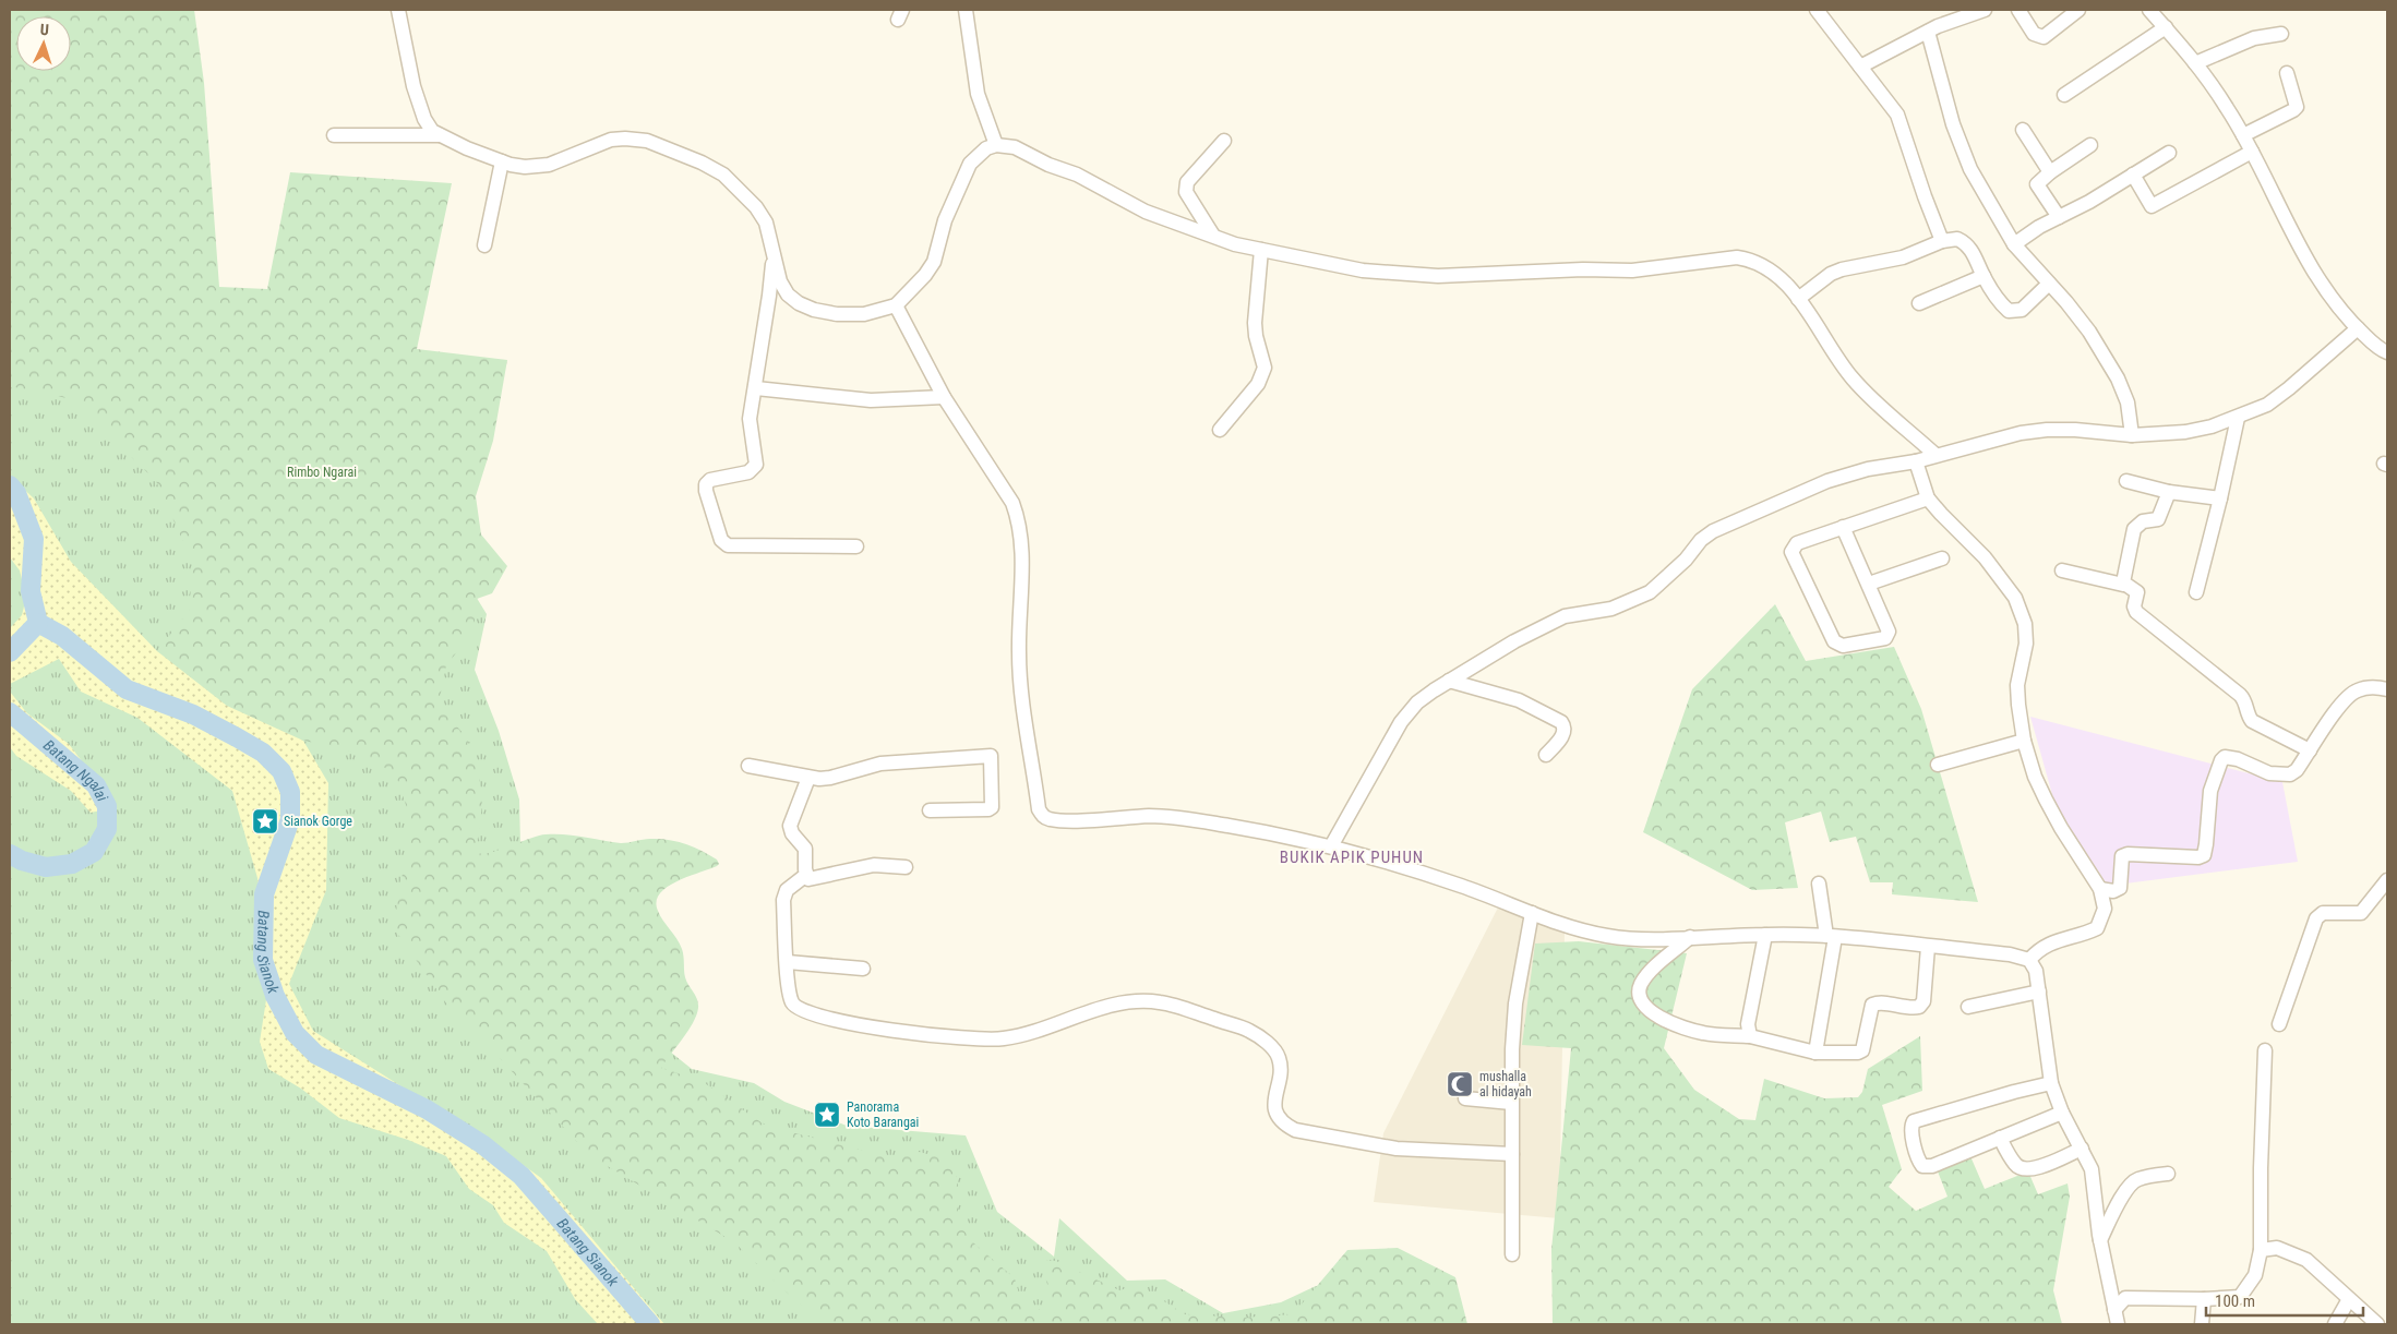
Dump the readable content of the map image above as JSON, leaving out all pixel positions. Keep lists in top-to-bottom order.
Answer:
{
  "districts": ["BUKIK APIK PUHUN"],
  "water": ["Batang Ngalai", "Batang Sianok"],
  "parks": ["Rimbo Ngarai"],
  "places": {
    "place": ["Sianok Gorge", "Panorama Koto Barangai"],
    "mosque": ["mushalla al hidayah"]
  },
  "scale_bar": "100 m",
  "north": "top"
}
